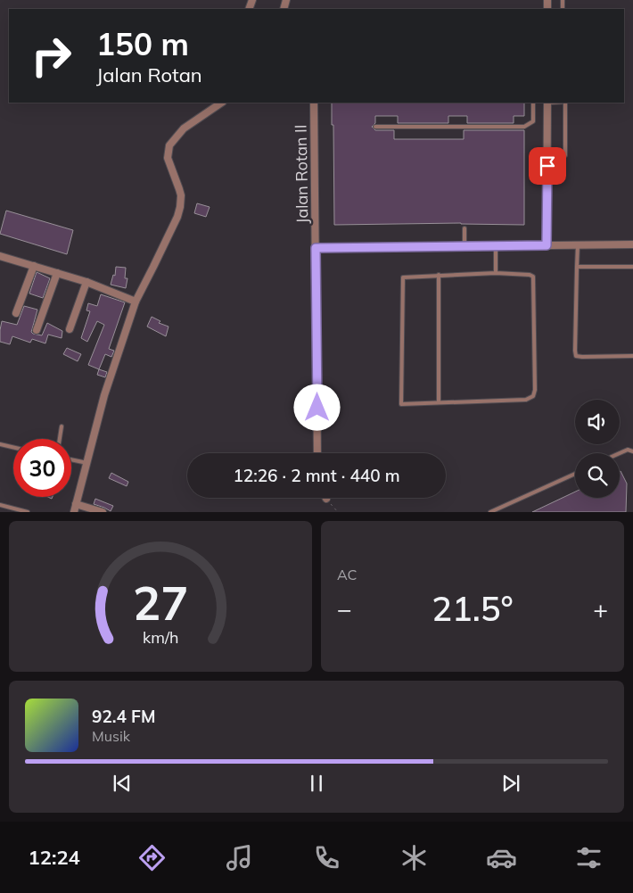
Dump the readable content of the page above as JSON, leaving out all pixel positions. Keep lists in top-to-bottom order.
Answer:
{
  "streets": {
    "street": ["Jalan Rotan II"]
  },
  "page": {
    "turn": ["150 m", "Jalan Rotan"],
    "limit": "30",
    "trip": "12:26 · 2 mnt · 440 m",
    "tile": "AC",
    "heat": ["−", "21.5°", "+"],
    "song": ["92.4 FM", "Musik"],
    "tabs": "12:24",
    "gauge": ["27", "km/h"]
  }
}
